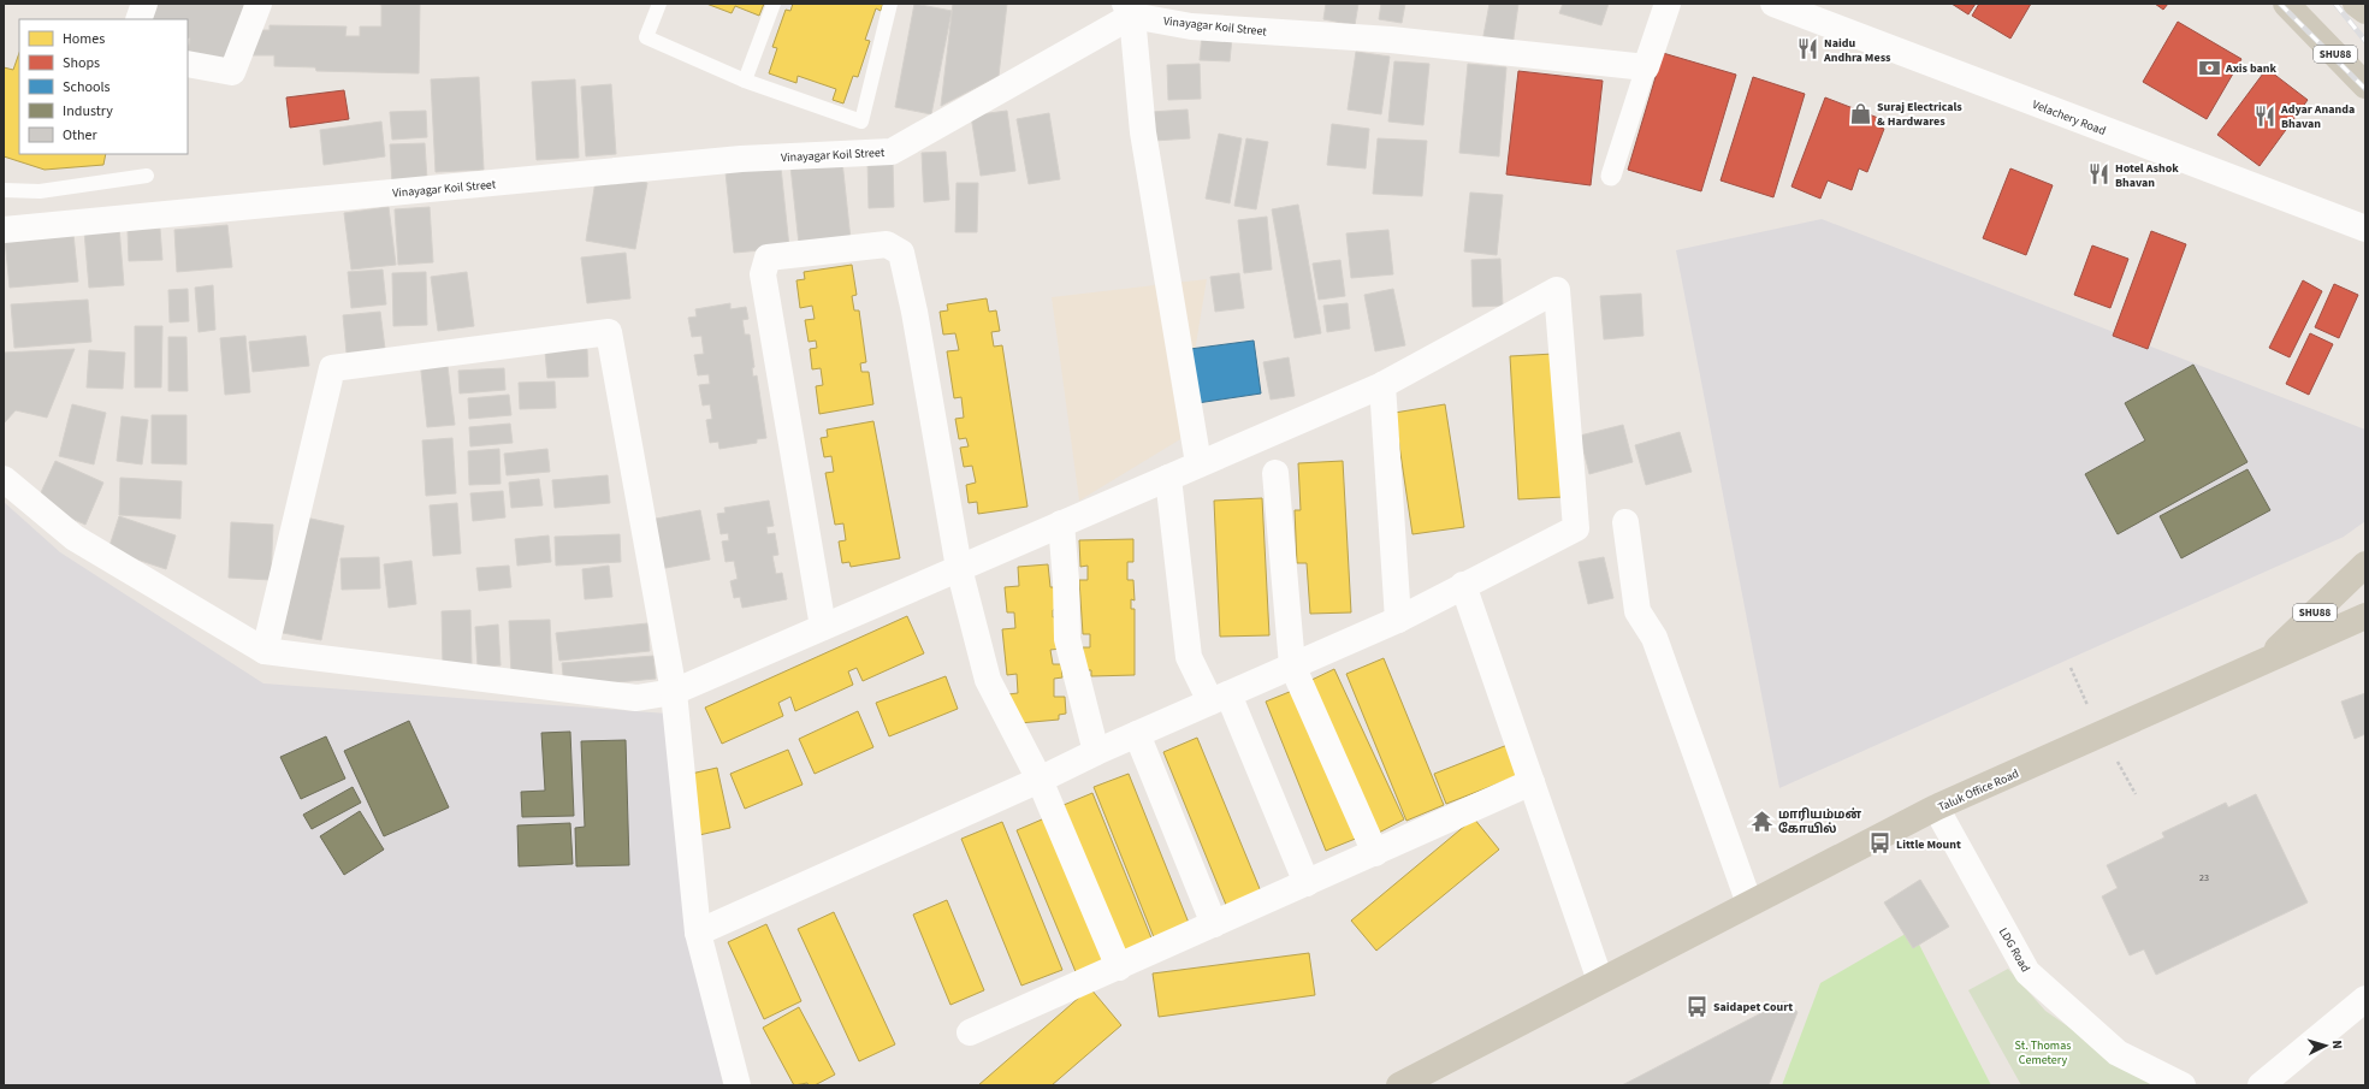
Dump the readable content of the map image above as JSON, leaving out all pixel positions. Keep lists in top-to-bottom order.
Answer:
{
  "streets": {
    "main road": ["SHU88", "Taluk Office Road"],
    "street": ["Vinayagar Koil Street", "Velachery Road", "LDG Road"]
  },
  "crossings": [
    ["SHU88", "Taluk Office Road"],
    ["Taluk Office Road", "LDG Road"]
  ],
  "parks": ["St. Thomas Cemetery"],
  "places": {
    "restaurant": ["Naidu Andhra Mess", "Adyar Ananda Bhavan", "Hotel Ashok Bhavan"],
    "bank": ["Axis bank"],
    "shop": ["Suraj Electricals & Hardwares"],
    "temple": ["மாரியம்மன் கோயில்"],
    "bus stop": ["Little Mount", "Saidapet Court"]
  },
  "house_numbers": ["23"],
  "legend": [
    "Homes",
    "Shops",
    "Schools",
    "Industry",
    "Other"
  ],
  "north": "right"
}
